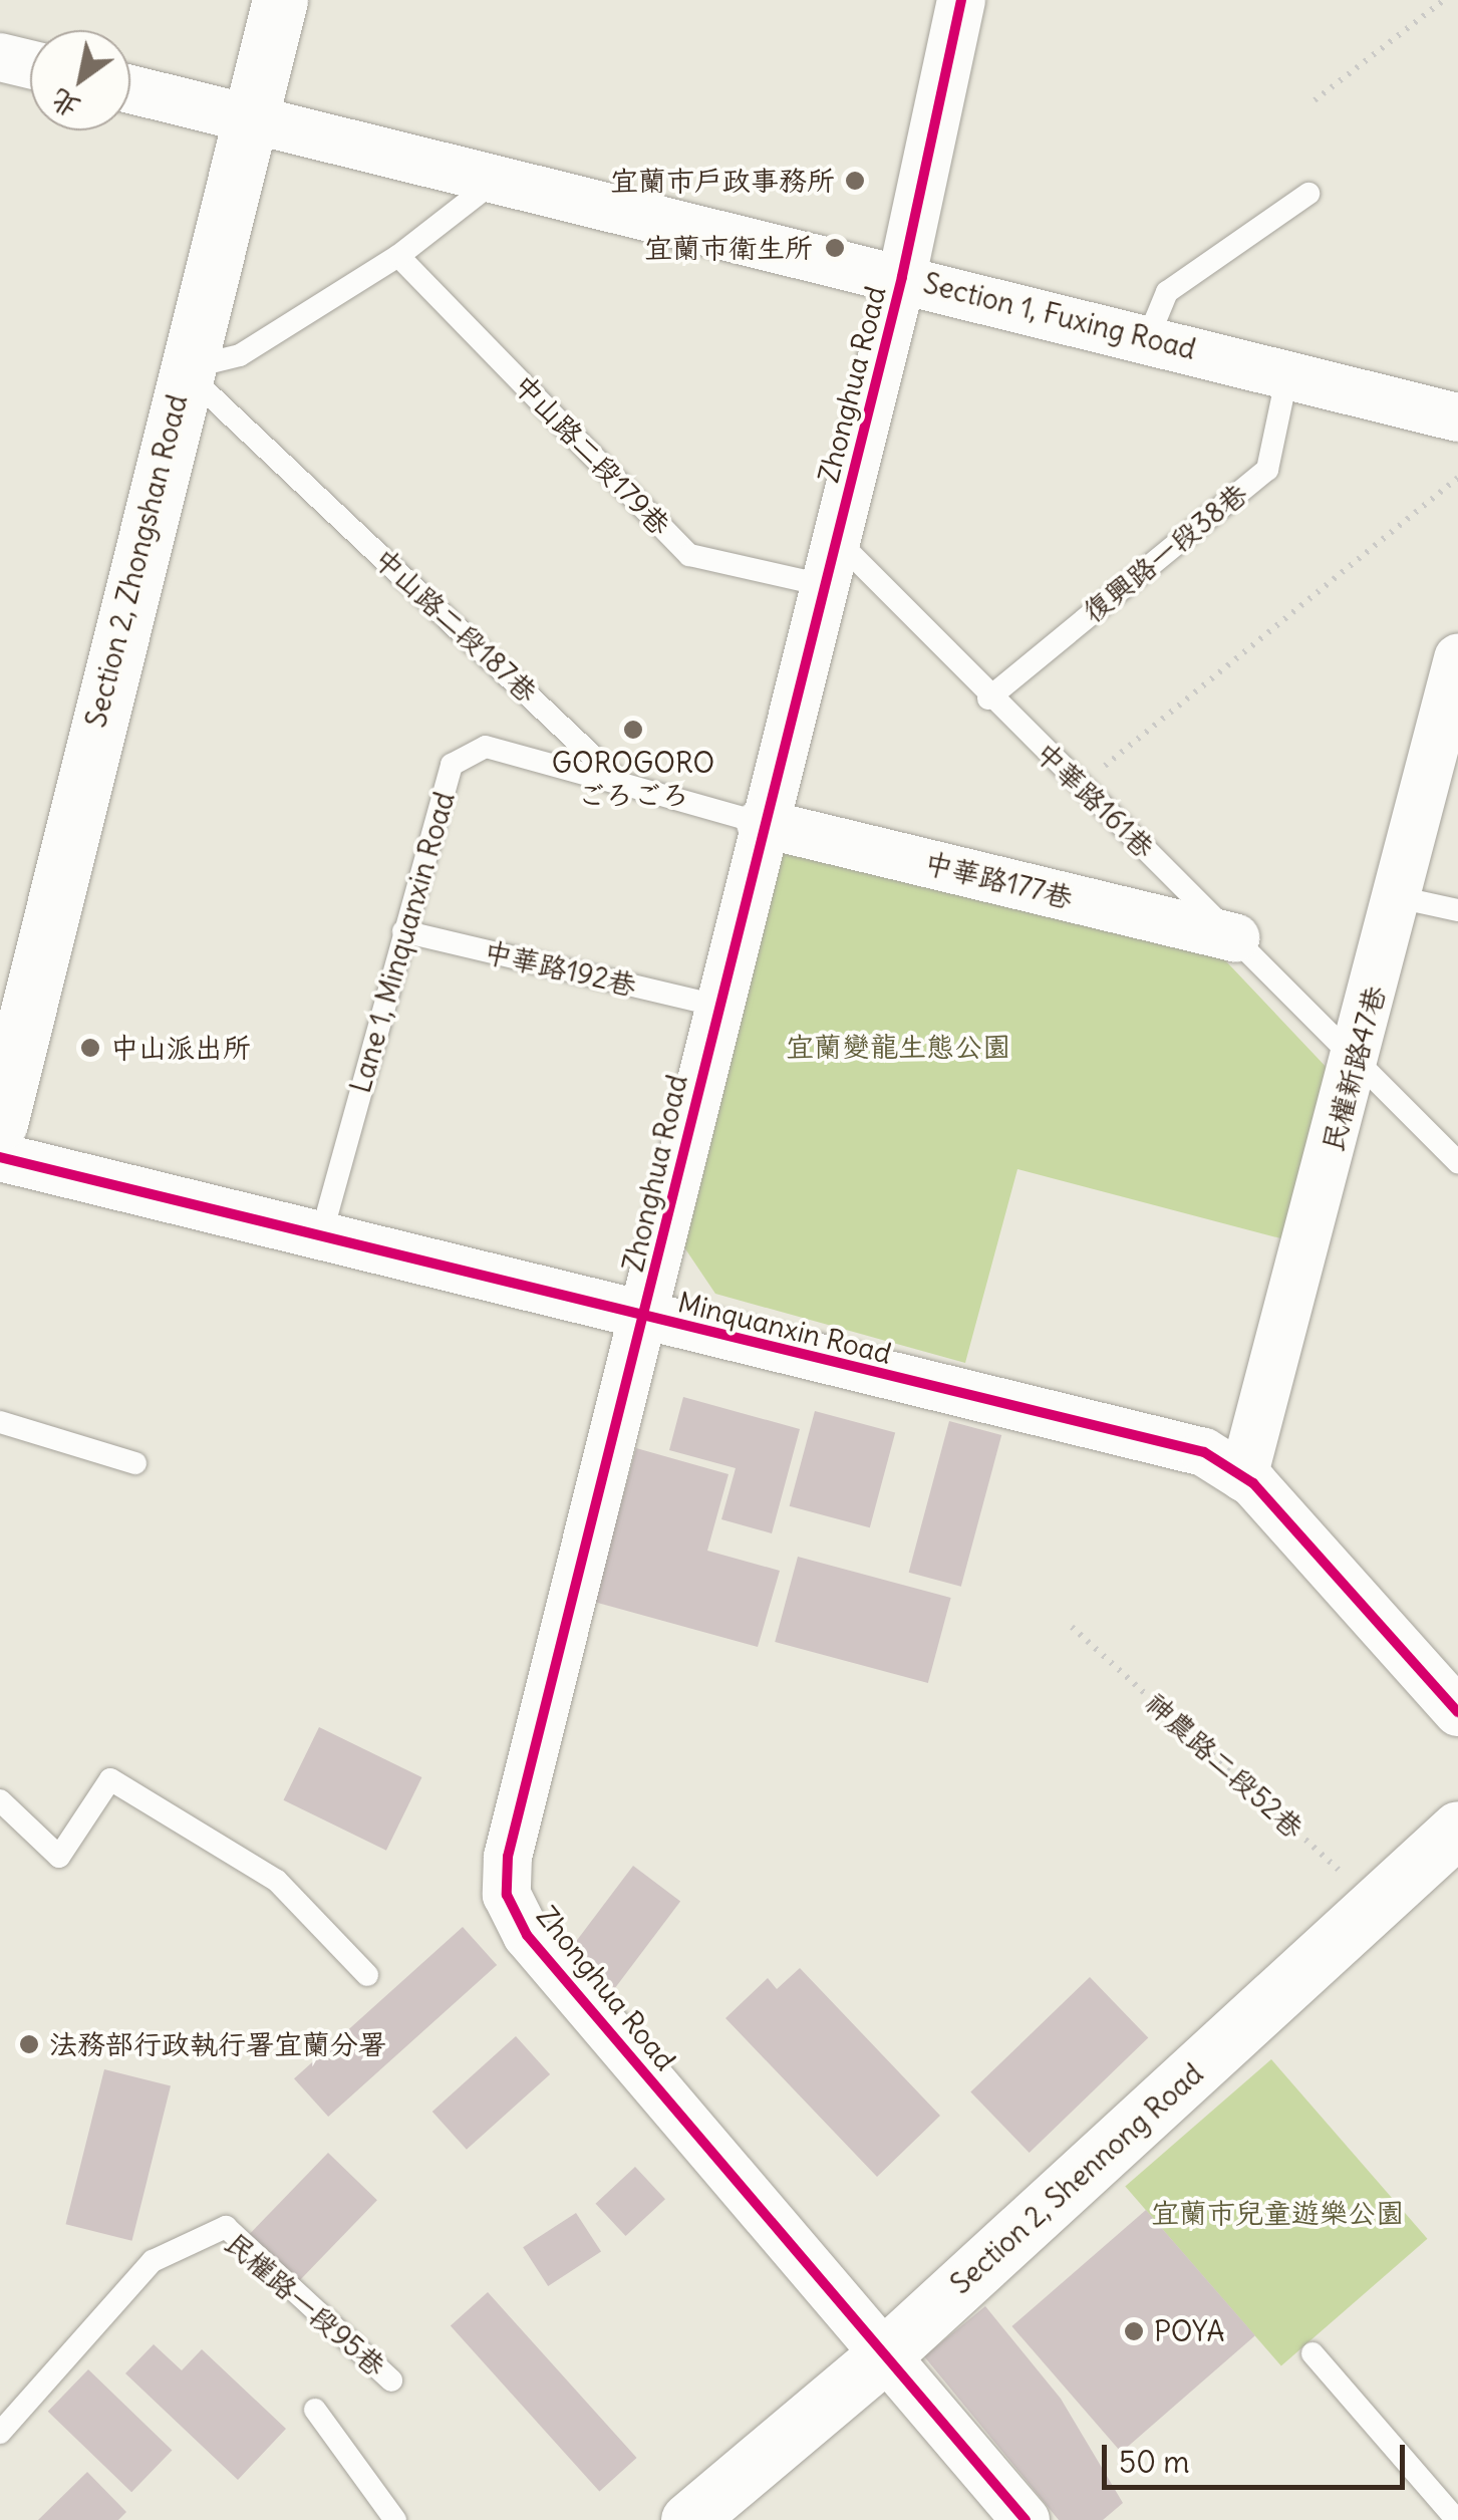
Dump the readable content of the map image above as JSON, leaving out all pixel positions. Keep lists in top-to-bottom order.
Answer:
{
  "streets": {
    "street": [
      "Section 1, Fuxing Road",
      "Zhonghua Road",
      "Section 2, Zhongshan Road",
      "中華路177巷",
      "民權新路47巷",
      "Minquanxin Road",
      "Section 2, Shennong Road"
    ],
    "lane": [
      "中山路二段179巷",
      "復興路一段38巷",
      "中山路二段187巷",
      "中華路161巷",
      "Lane 1, Minquanxin Road",
      "中華路192巷",
      "民權路一段95巷"
    ],
    "path": ["神農路二段52巷"]
  },
  "crossings": [
    ["Section 1, Fuxing Road", "Zhonghua Road"],
    ["Section 1, Fuxing Road", "復興路一段38巷"],
    ["Section 1, Fuxing Road", "Section 2, Zhongshan Road"],
    ["Zhonghua Road", "中山路二段179巷"],
    ["Zhonghua Road", "中山路二段187巷"],
    ["Zhonghua Road", "中華路161巷"],
    ["Zhonghua Road", "中華路177巷"],
    ["Zhonghua Road", "中華路192巷"],
    ["Zhonghua Road", "Minquanxin Road"],
    ["Zhonghua Road", "Section 2, Shennong Road"],
    ["復興路一段38巷", "中華路161巷"],
    ["Section 2, Zhongshan Road", "中山路二段187巷"],
    ["中山路二段187巷", "中華路177巷"],
    ["中山路二段187巷", "Lane 1, Minquanxin Road"],
    ["中華路161巷", "中華路177巷"],
    ["中華路161巷", "民權新路47巷"],
    ["Lane 1, Minquanxin Road", "中華路192巷"],
    ["Lane 1, Minquanxin Road", "Minquanxin Road"],
    ["民權新路47巷", "Minquanxin Road"],
    ["神農路二段52巷", "Section 2, Shennong Road"]
  ],
  "parks": ["宜蘭變龍生態公園", "宜蘭市兒童遊樂公園"],
  "places": [
    "宜蘭市戶政事務所",
    "宜蘭市衛生所",
    "GOROGORO ごろごろ",
    "中山派出所",
    "法務部行政執行署宜蘭分署",
    "POYA"
  ],
  "scale_bar": "50 m",
  "north": "bottom left"
}
